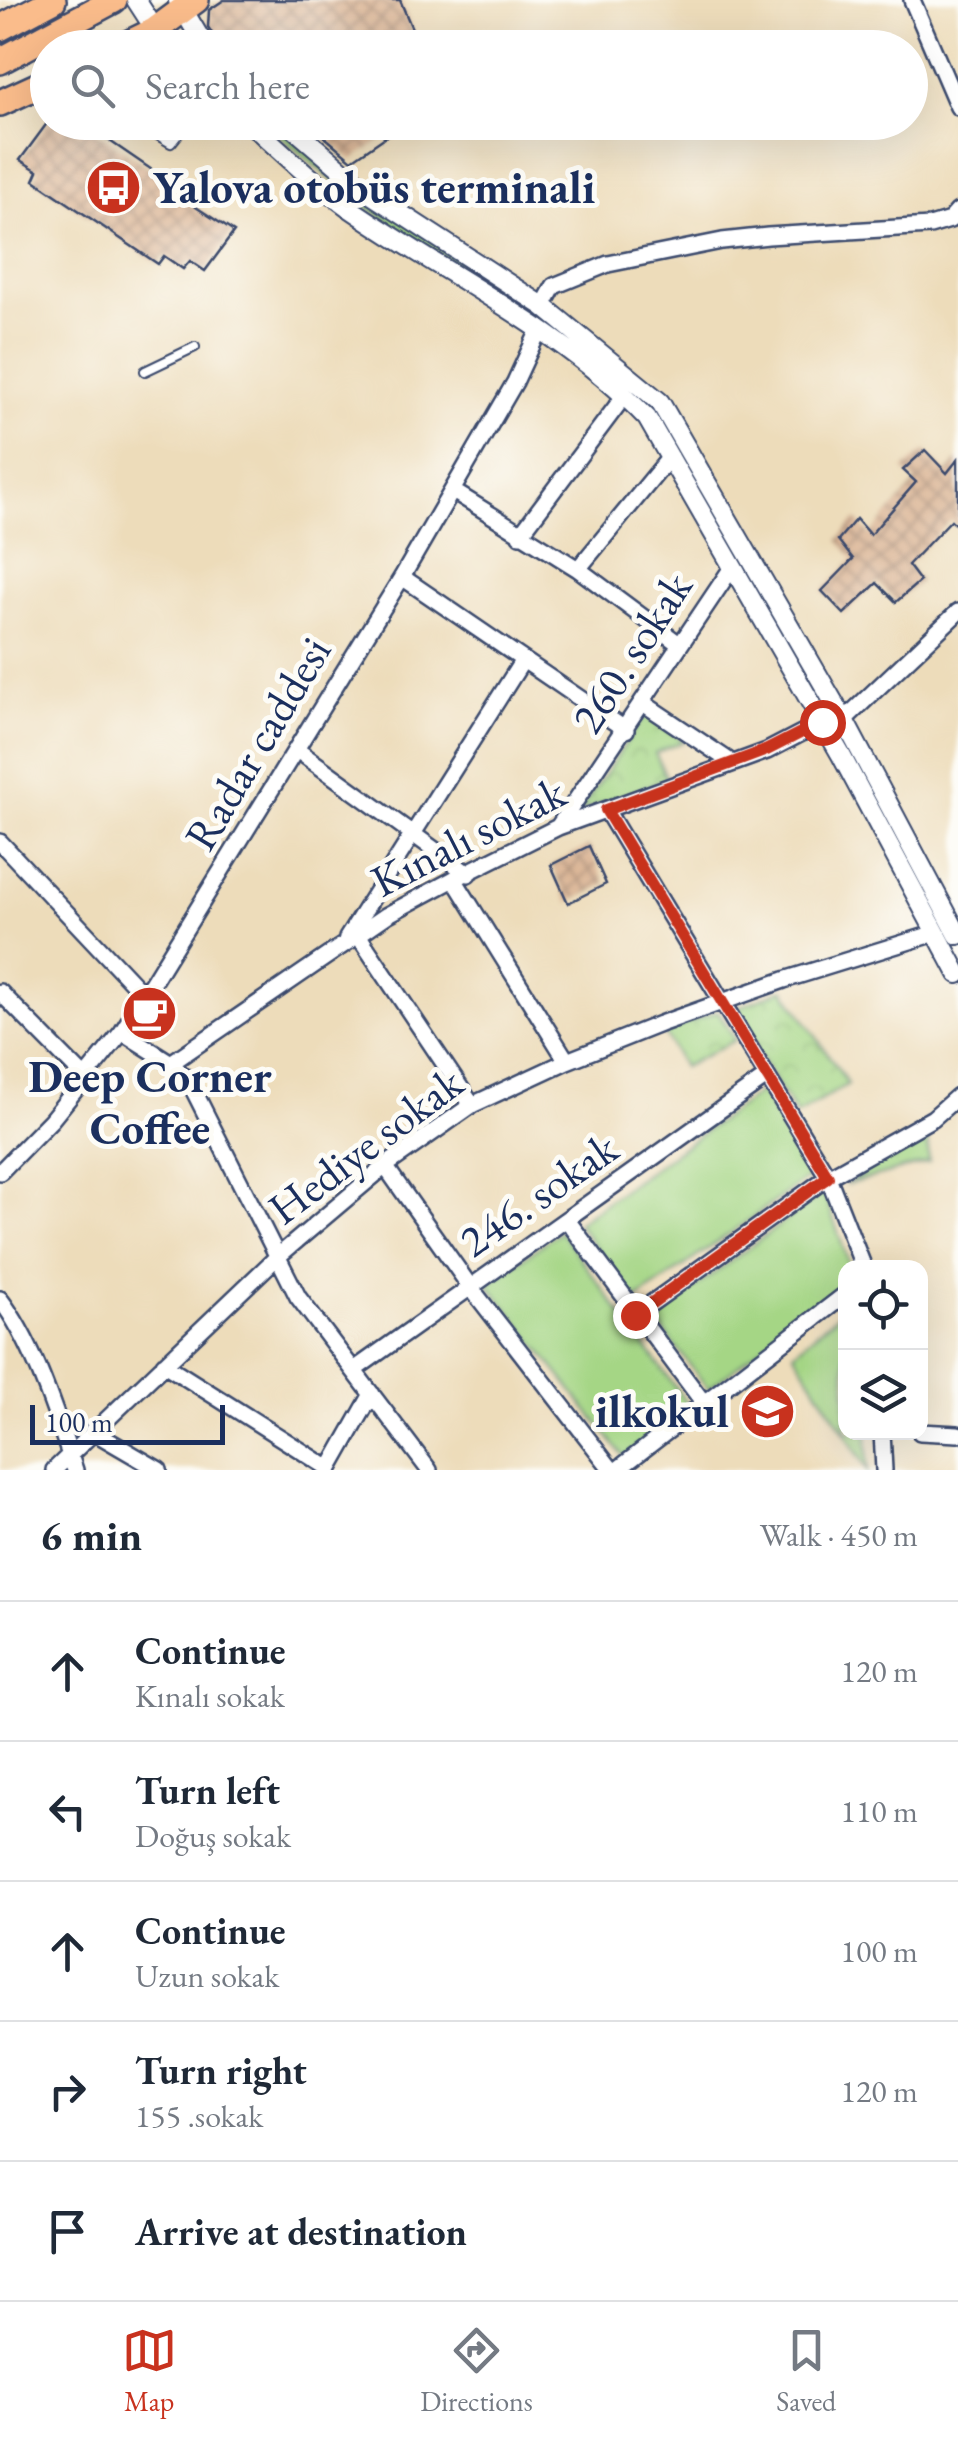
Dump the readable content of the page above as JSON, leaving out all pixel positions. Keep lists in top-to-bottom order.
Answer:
{
  "streets": {
    "street": [
      "260. sokak",
      "Radar caddesi",
      "Kınalı sokak",
      "Hediye sokak",
      "246. sokak"
    ]
  },
  "crossings": [
    ["260. sokak", "Kınalı sokak"]
  ],
  "places": {
    "bus stop": ["Yalova otobüs terminali"],
    "cafe": ["Deep Corner Coffee"],
    "school or university": ["ilkokul"]
  },
  "scale_bar": "100 m",
  "page": {
    "search": "Search here",
    "scale": "100 m",
    "heading": ["6 min", "Walk · 450 m"],
    "list": [
      ["Continue", "Kınalı sokak", "120 m"],
      ["Turn left", "Doğuş sokak", "110 m"],
      ["Continue", "Uzun sokak", "100 m"],
      ["Turn right", "155 .sokak", "120 m"],
      "Arrive at destination"
    ],
    "nav": ["Map", "Directions", "Saved"]
  }
}
